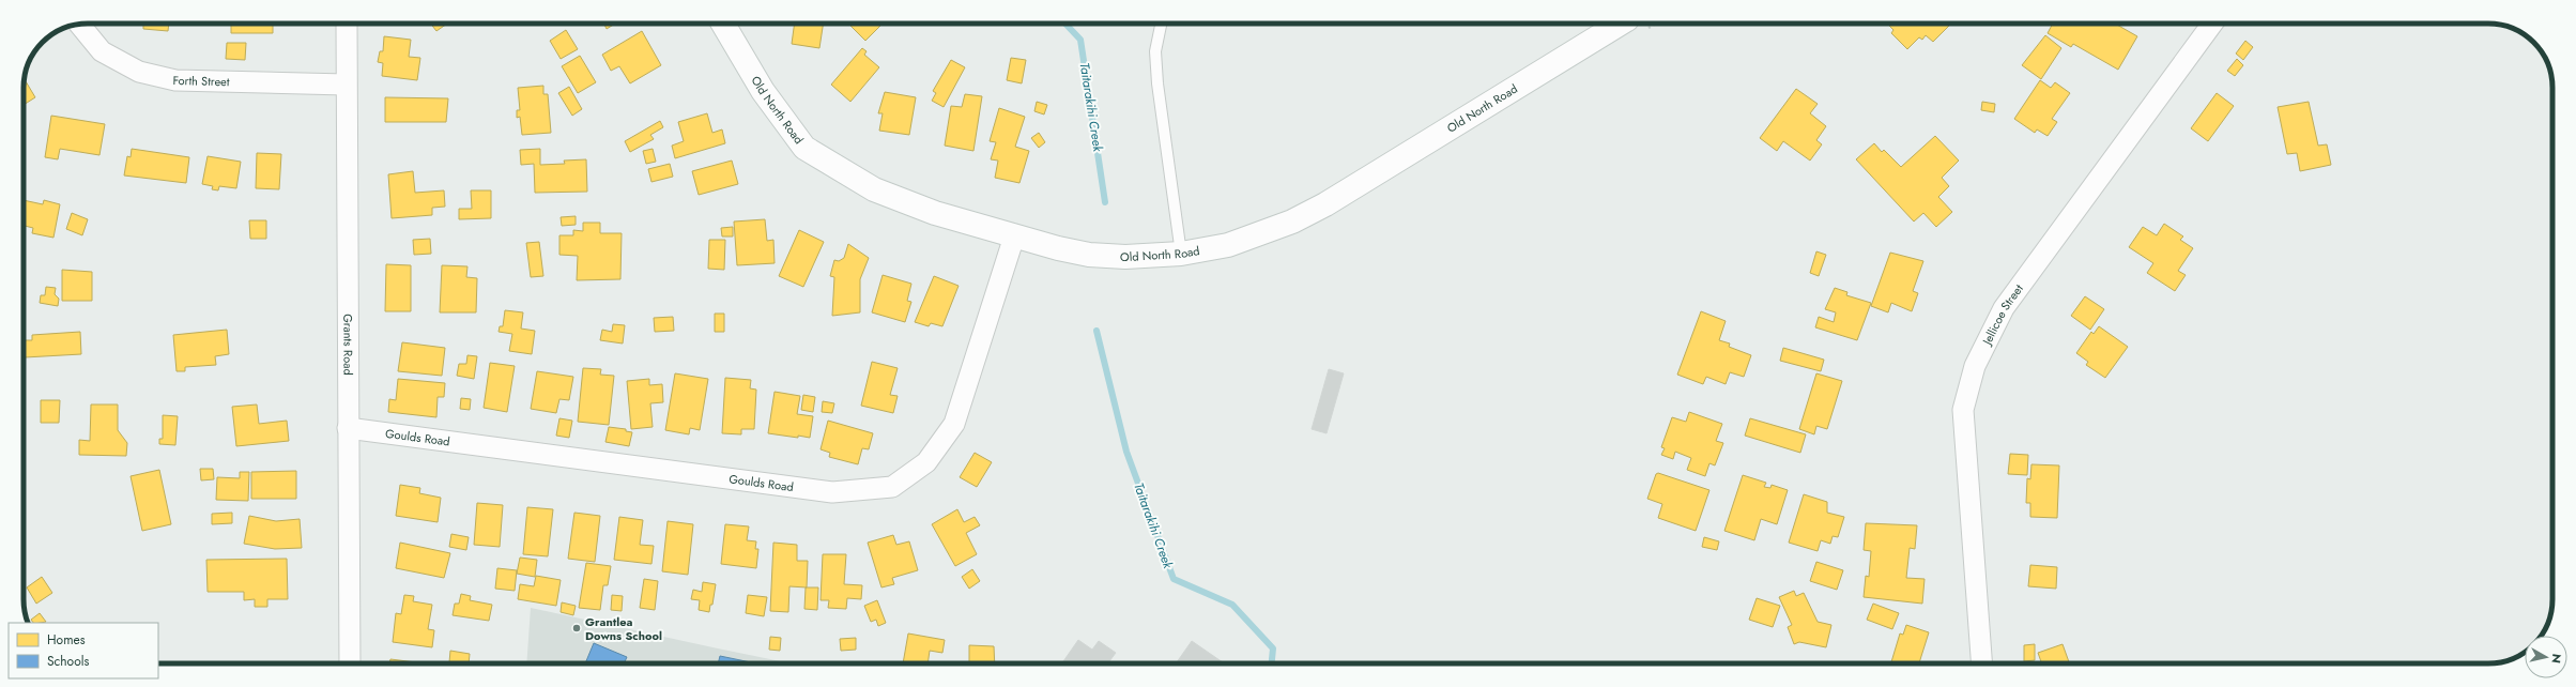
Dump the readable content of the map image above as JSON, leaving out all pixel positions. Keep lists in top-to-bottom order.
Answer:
{
  "streets": {
    "street": [
      "Forth Street",
      "Old North Road",
      "Jellicoe Street",
      "Grants Road",
      "Goulds Road"
    ]
  },
  "crossings": [
    ["Forth Street", "Grants Road"],
    ["Old North Road", "Goulds Road"],
    ["Grants Road", "Goulds Road"]
  ],
  "water": ["Taitarakihi Creek"],
  "places": ["Grantlea Downs School"],
  "legend": ["Homes", "Schools"],
  "north": "right"
}
